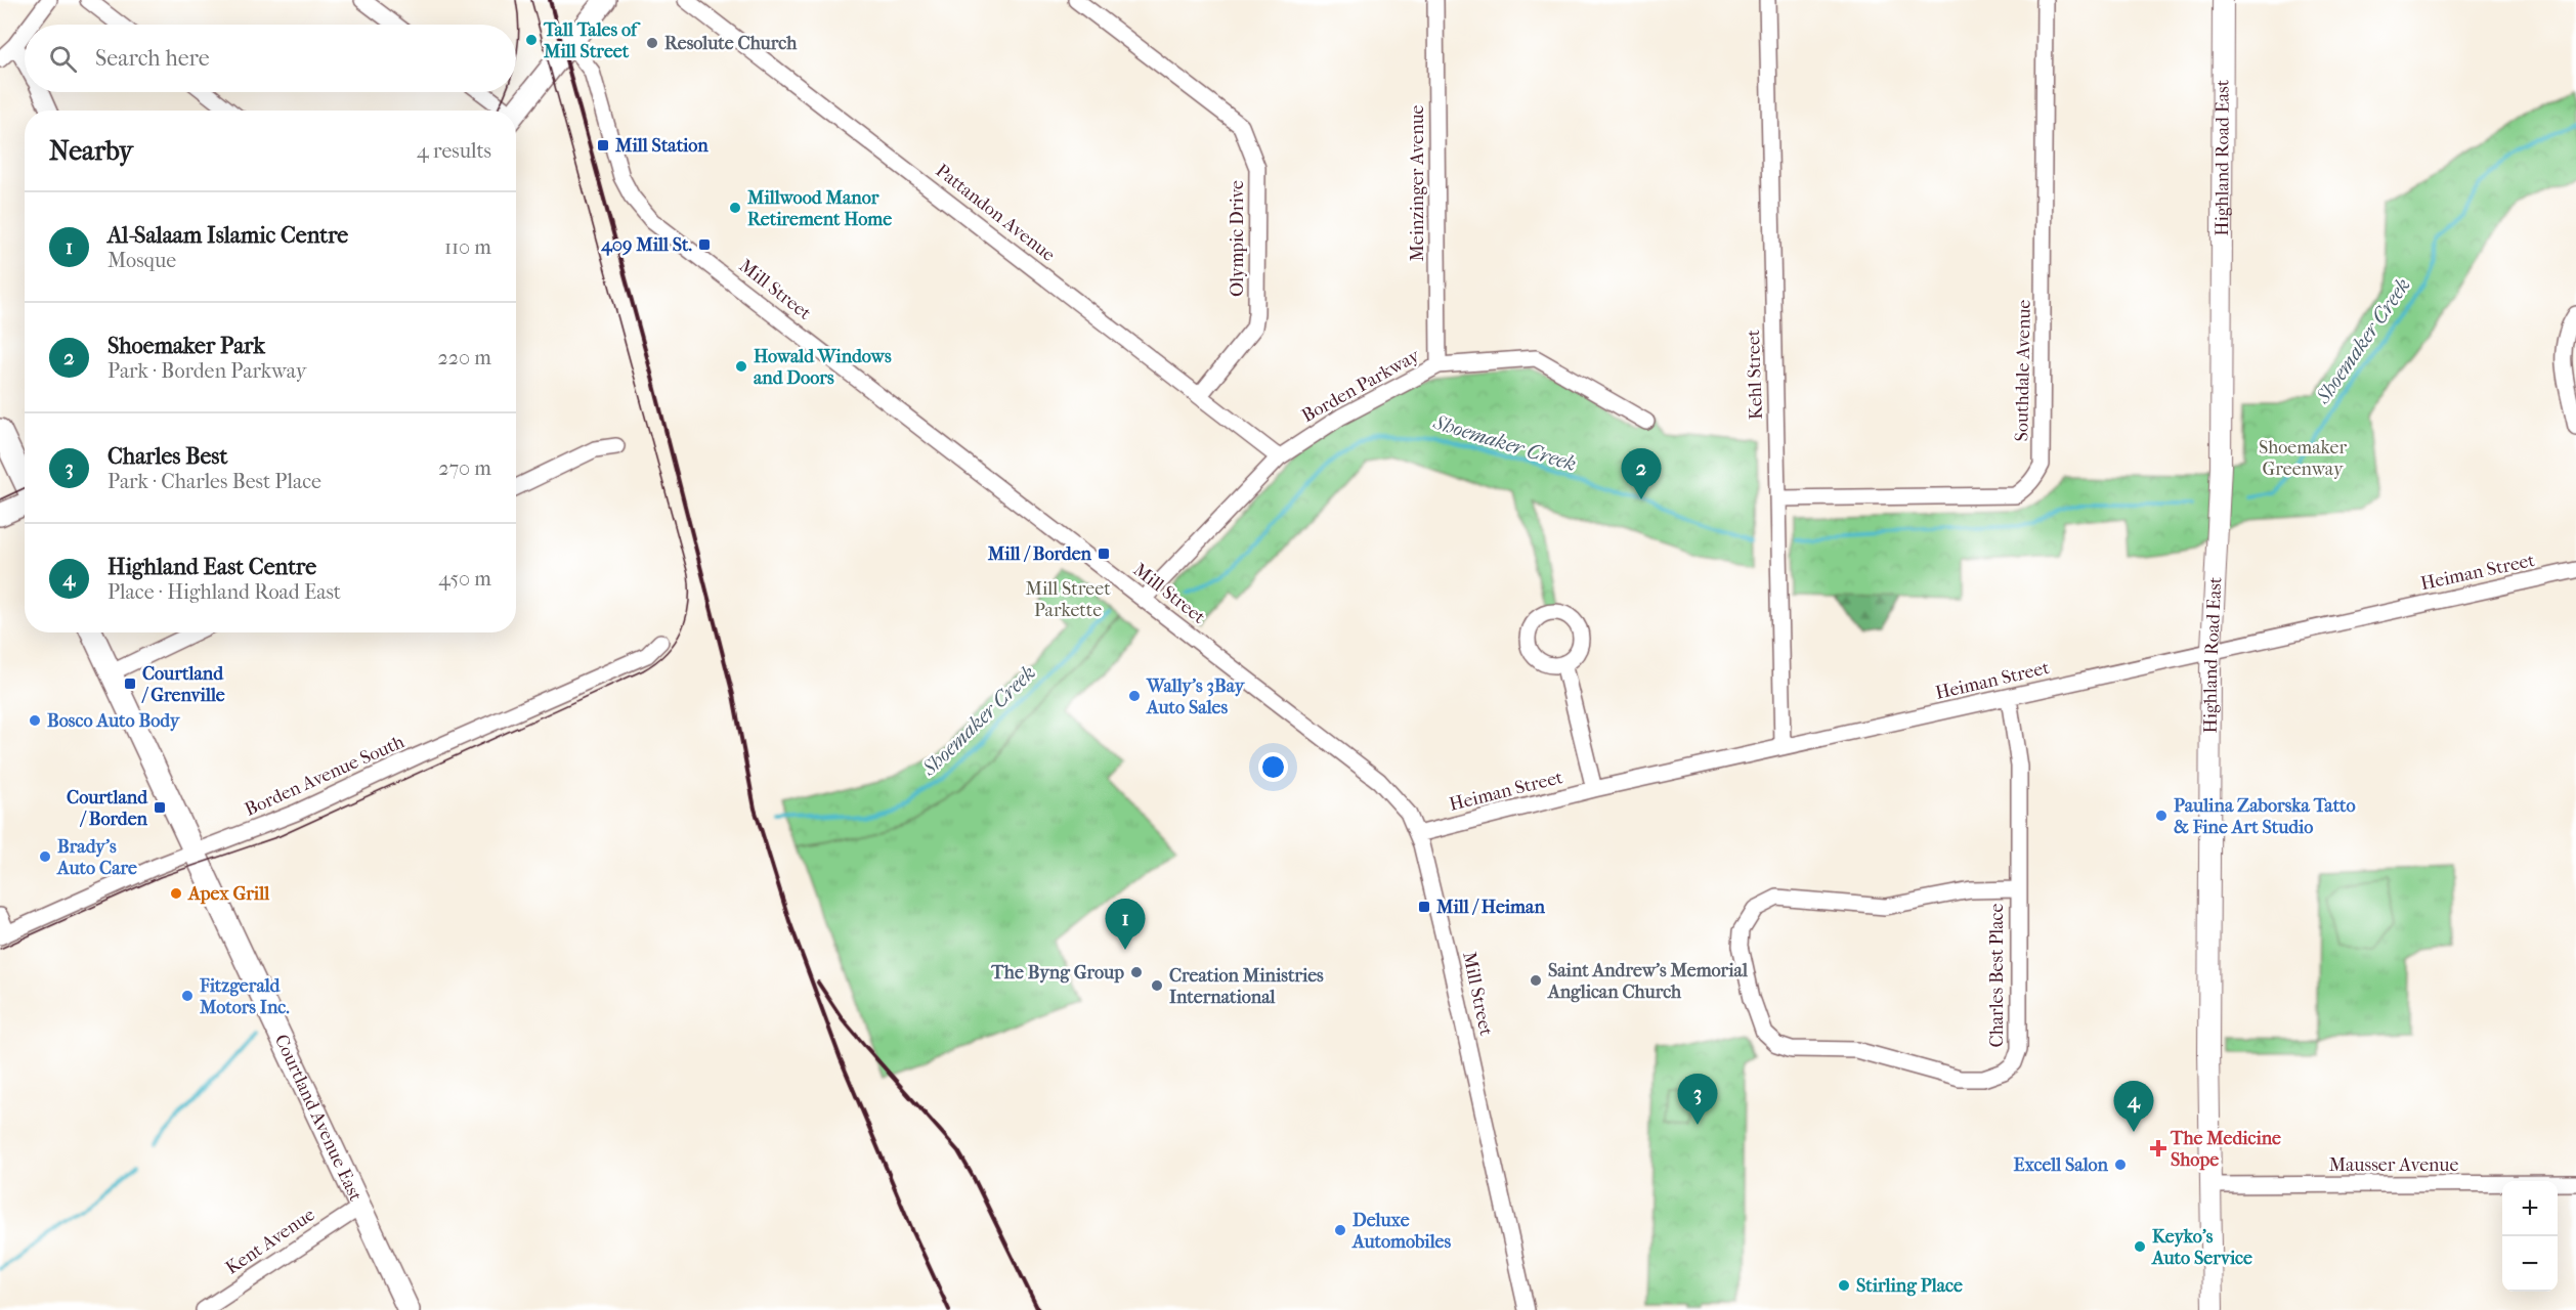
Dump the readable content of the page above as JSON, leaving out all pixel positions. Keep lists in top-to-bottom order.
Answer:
{
  "streets": {
    "main road": ["Courtland Avenue East"],
    "street": [
      "Highland Road East",
      "Meinzinger Avenue",
      "Pattandon Avenue",
      "Olympic Drive",
      "Mill Street",
      "Southdale Avenue",
      "Kehl Street",
      "Borden Parkway",
      "Heiman Street",
      "Borden Avenue South",
      "Charles Best Place",
      "Mausser Avenue",
      "Kent Avenue"
    ]
  },
  "crossings": [
    ["Highland Road East", "Heiman Street"],
    ["Highland Road East", "Mausser Avenue"],
    ["Meinzinger Avenue", "Borden Parkway"],
    ["Pattandon Avenue", "Olympic Drive"],
    ["Pattandon Avenue", "Borden Parkway"],
    ["Mill Street", "Borden Parkway"],
    ["Mill Street", "Heiman Street"],
    ["Southdale Avenue", "Kehl Street"],
    ["Kehl Street", "Heiman Street"],
    ["Heiman Street", "Charles Best Place"],
    ["Borden Avenue South", "Courtland Avenue East"],
    ["Courtland Avenue East", "Kent Avenue"]
  ],
  "water": ["Shoemaker Creek"],
  "parks": ["Shoemaker Greenway", "Mill Street Parkette"],
  "places": {
    "other": [
      "Tall Tales of Mill Street",
      "Resolute Church",
      "Millwood Manor Retirement Home",
      "Howald Windows and Doors",
      "Wally's 3Bay Auto Sales",
      "Bosco Auto Body",
      "Paulina Zaborska Tatto & Fine Art Studio",
      "Brady's Auto Care",
      "Apex Grill",
      "The Byng Group",
      "Saint Andrew's Memorial Anglican Church",
      "Creation Ministries International",
      "Fitzgerald Motors Inc.",
      "Excell Salon",
      "Deluxe Automobiles",
      "Keyko's Auto Service",
      "Stirling Place"
    ],
    "transit": [
      "Mill Station",
      "409 Mill St.",
      "Mill / Borden",
      "Courtland / Grenville",
      "Courtland / Borden",
      "Mill / Heiman"
    ],
    "health": ["The Medicine Shope"]
  },
  "page": {
    "search": "Search here",
    "heading": ["Nearby", "4 results"],
    "list": [
      {
        "mark": "1",
        "name": "Al-Salaam Islamic Centre",
        "note": "Mosque",
        "value": "110 m"
      },
      {
        "mark": "2",
        "name": "Shoemaker Park",
        "note": "Park · Borden Parkway",
        "value": "220 m"
      },
      {
        "mark": "3",
        "name": "Charles Best",
        "note": "Park · Charles Best Place",
        "value": "270 m"
      },
      {
        "mark": "4",
        "name": "Highland East Centre",
        "note": "Place · Highland Road East",
        "value": "450 m"
      }
    ],
    "pins": [
      "2",
      "1",
      "3",
      "4"
    ],
    "map_buttons": ["+", "−"]
  }
}
